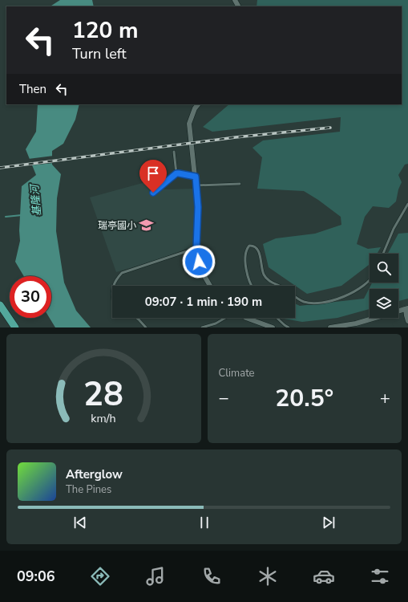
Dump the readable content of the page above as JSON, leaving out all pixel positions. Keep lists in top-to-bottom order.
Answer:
{
  "water": ["基隆河"],
  "places": {
    "school or university": ["瑞亭國小"]
  },
  "page": {
    "turn": ["120 m", "Turn left"],
    "then": "Then",
    "limit": "30",
    "trip": "09:07 · 1 min · 190 m",
    "tile": "Climate",
    "heat": ["−", "20.5°", "+"],
    "song": ["Afterglow", "The Pines"],
    "tabs": "09:06",
    "gauge": ["28", "km/h"]
  }
}
